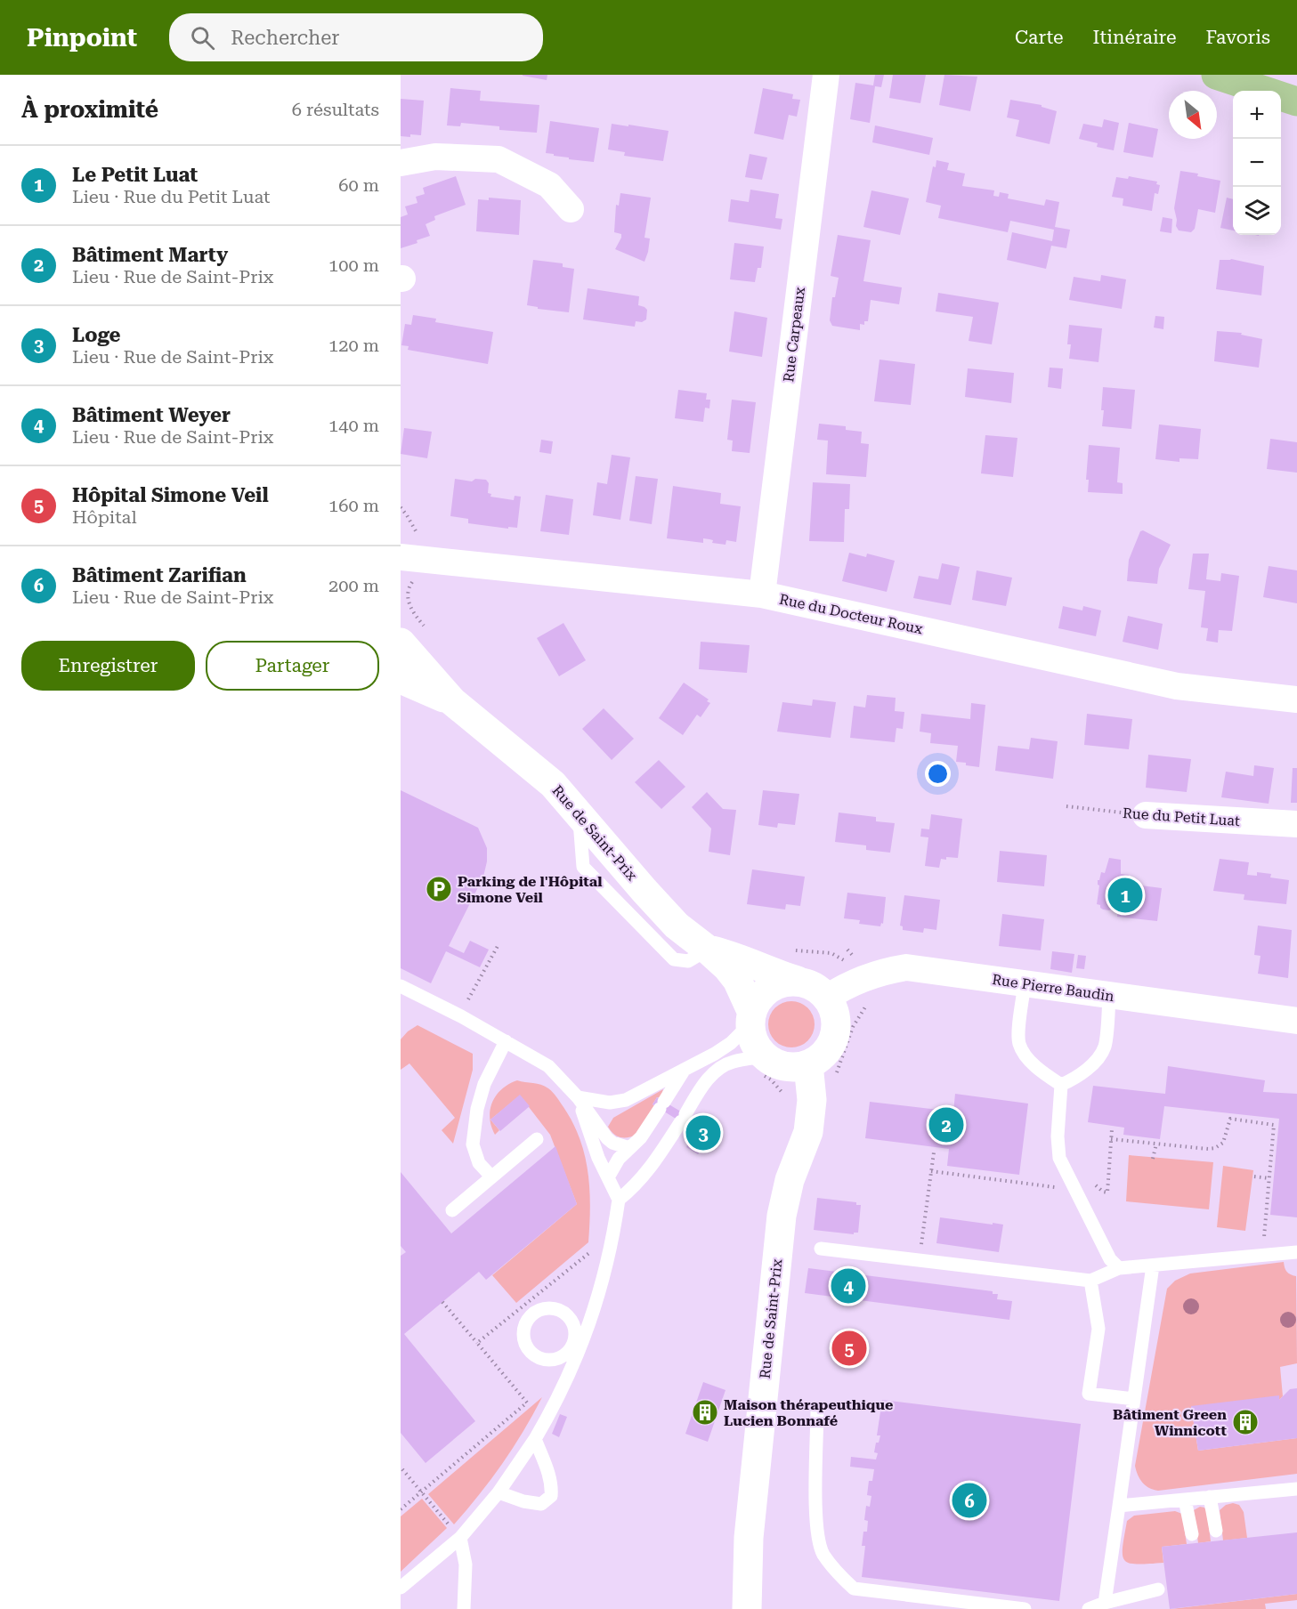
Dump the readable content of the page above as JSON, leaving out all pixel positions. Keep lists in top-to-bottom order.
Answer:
{
  "streets": {
    "street": [
      "Rue Carpeaux",
      "Rue du Docteur Roux",
      "Rue du Petit Luat",
      "Rue de Saint-Prix",
      "Rue Pierre Baudin"
    ]
  },
  "crossings": [
    ["Rue Carpeaux", "Rue du Docteur Roux"],
    ["Rue de Saint-Prix", "Rue Pierre Baudin"]
  ],
  "places": {
    "parking": ["Parking de l'Hôpital Simone Veil"],
    "building": ["Maison thérapeuthique Lucien Bonnafé", "Bâtiment Green Winnicott"]
  },
  "north": "bottom right",
  "page": {
    "header": "Pinpoint",
    "search": "Rechercher",
    "nav": ["Carte", "Itinéraire", "Favoris"],
    "heading": ["À proximité", "6 résultats"],
    "map_buttons": ["+", "−"],
    "list": [
      {
        "mark": "1",
        "name": "Le Petit Luat",
        "note": "Lieu · Rue du Petit Luat",
        "value": "60 m"
      },
      {
        "mark": "2",
        "name": "Bâtiment Marty",
        "note": "Lieu · Rue de Saint-Prix",
        "value": "100 m"
      },
      {
        "mark": "3",
        "name": "Loge",
        "note": "Lieu · Rue de Saint-Prix",
        "value": "120 m"
      },
      {
        "mark": "4",
        "name": "Bâtiment Weyer",
        "note": "Lieu · Rue de Saint-Prix",
        "value": "140 m"
      },
      {
        "mark": "5",
        "name": "Hôpital Simone Veil",
        "note": "Hôpital",
        "value": "160 m"
      },
      {
        "mark": "6",
        "name": "Bâtiment Zarifian",
        "note": "Lieu · Rue de Saint-Prix",
        "value": "200 m"
      }
    ],
    "buttons": ["Enregistrer", "Partager"],
    "pins": [
      "1",
      "2",
      "3",
      "4",
      "5",
      "6"
    ]
  }
}
